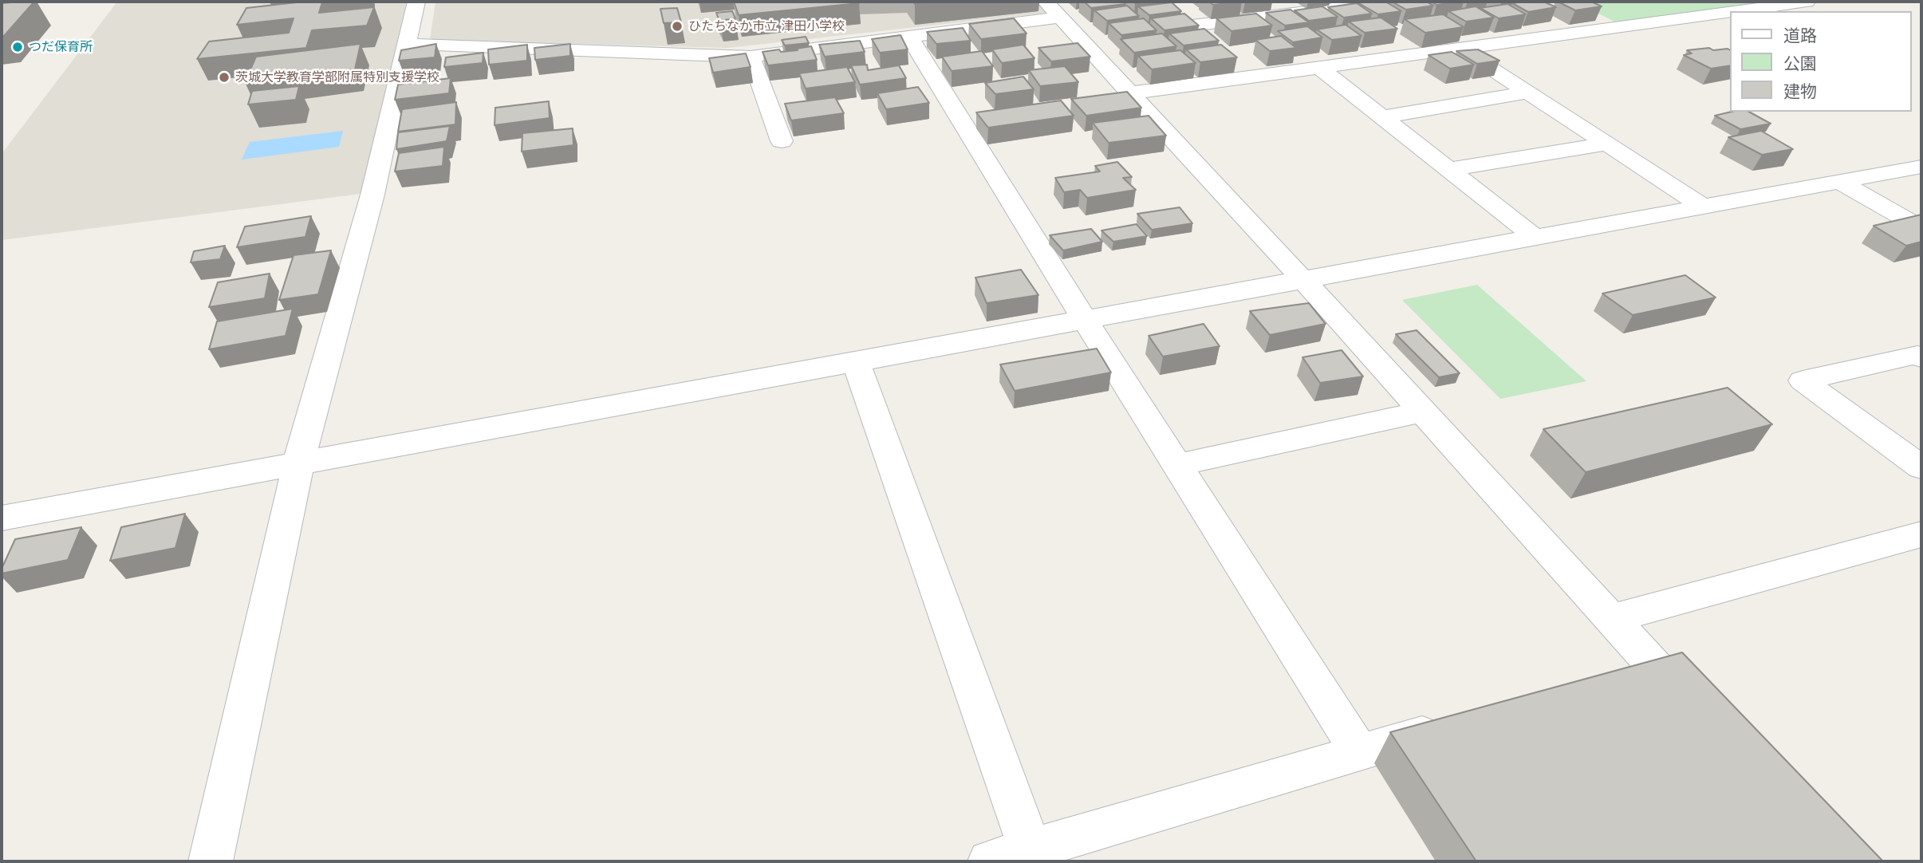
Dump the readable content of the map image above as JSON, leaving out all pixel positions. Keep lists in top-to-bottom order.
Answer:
{
  "places": ["ひたちなか市立 津田小学校", "つだ保育所", "茨城大学教育学部附属特別支援学校"],
  "legend": ["道路", "公園", "建物"]
}
